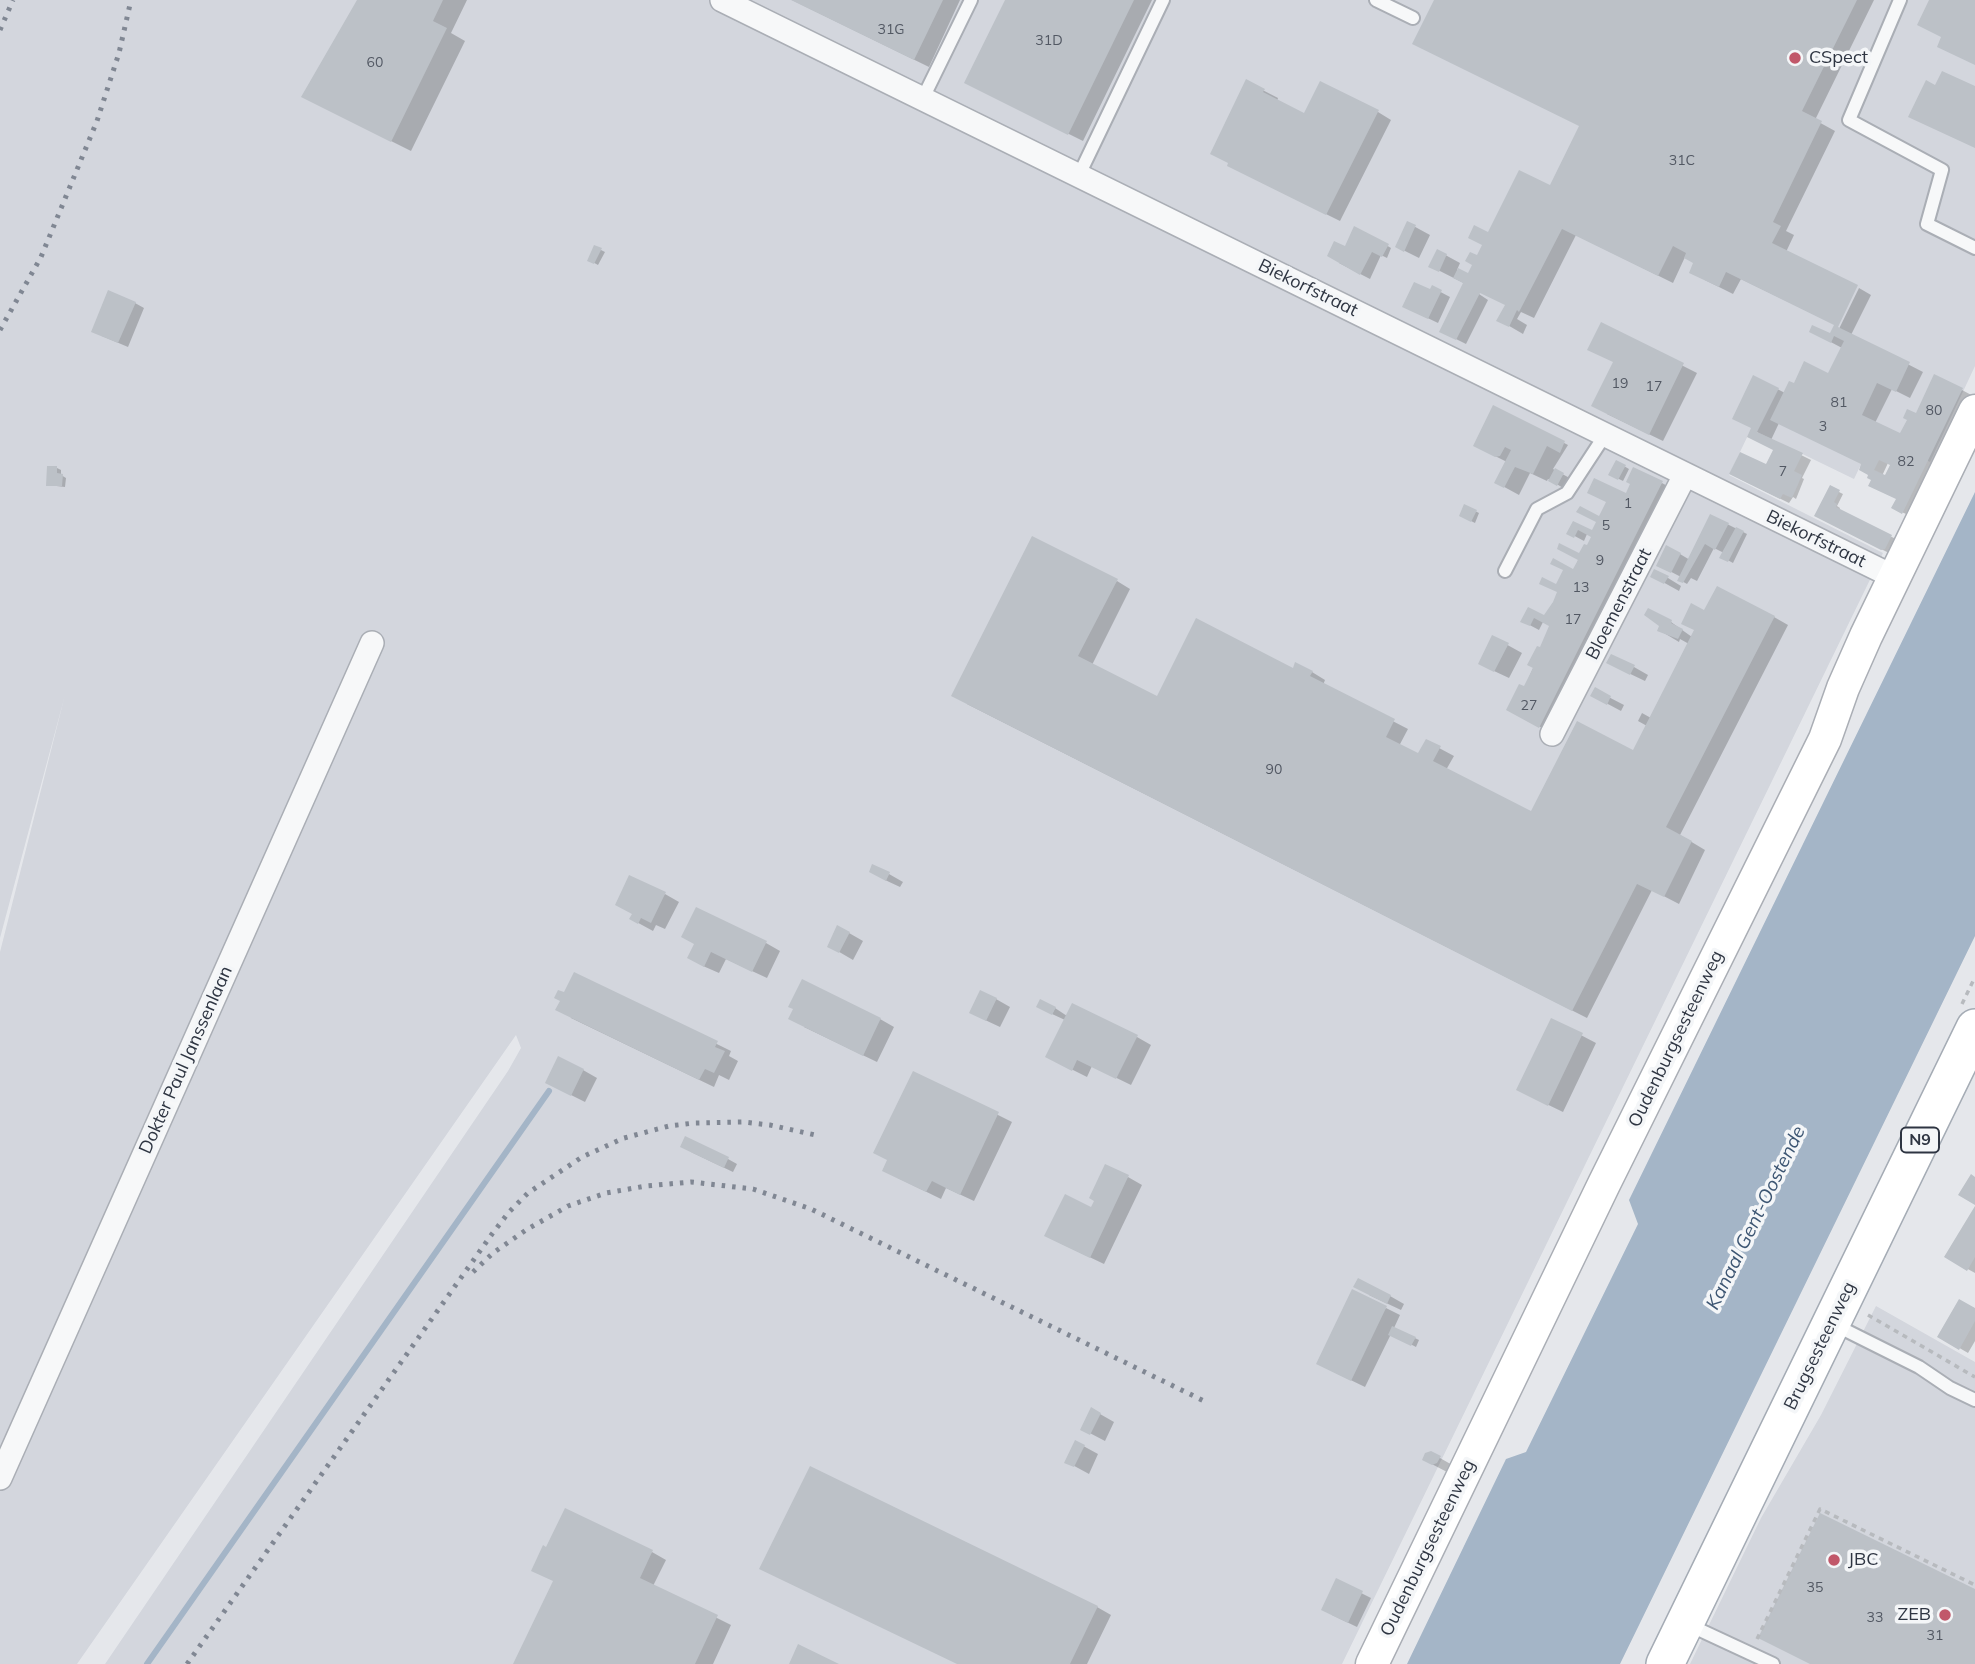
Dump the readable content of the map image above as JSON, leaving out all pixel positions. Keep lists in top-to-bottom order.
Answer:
{
  "streets": {
    "main road": ["N9", "Brugsesteenweg"],
    "street": [
      "Biekorfstraat",
      "Bloemenstraat",
      "Oudenburgsesteenweg",
      "Dokter Paul Janssenlaan"
    ]
  },
  "crossings": [
    ["Biekorfstraat", "Bloemenstraat"],
    ["Biekorfstraat", "Oudenburgsesteenweg"]
  ],
  "water": ["Kanaal Gent-Oostende"],
  "places": ["CSpect", "JBC", "ZEB"],
  "house_numbers": [
    "31G",
    "31D",
    "60",
    "31C",
    "19",
    "17",
    "81",
    "80",
    "3",
    "82",
    "7",
    "1",
    "5",
    "9",
    "13",
    "17",
    "27",
    "90",
    "35",
    "33",
    "31"
  ]
}
